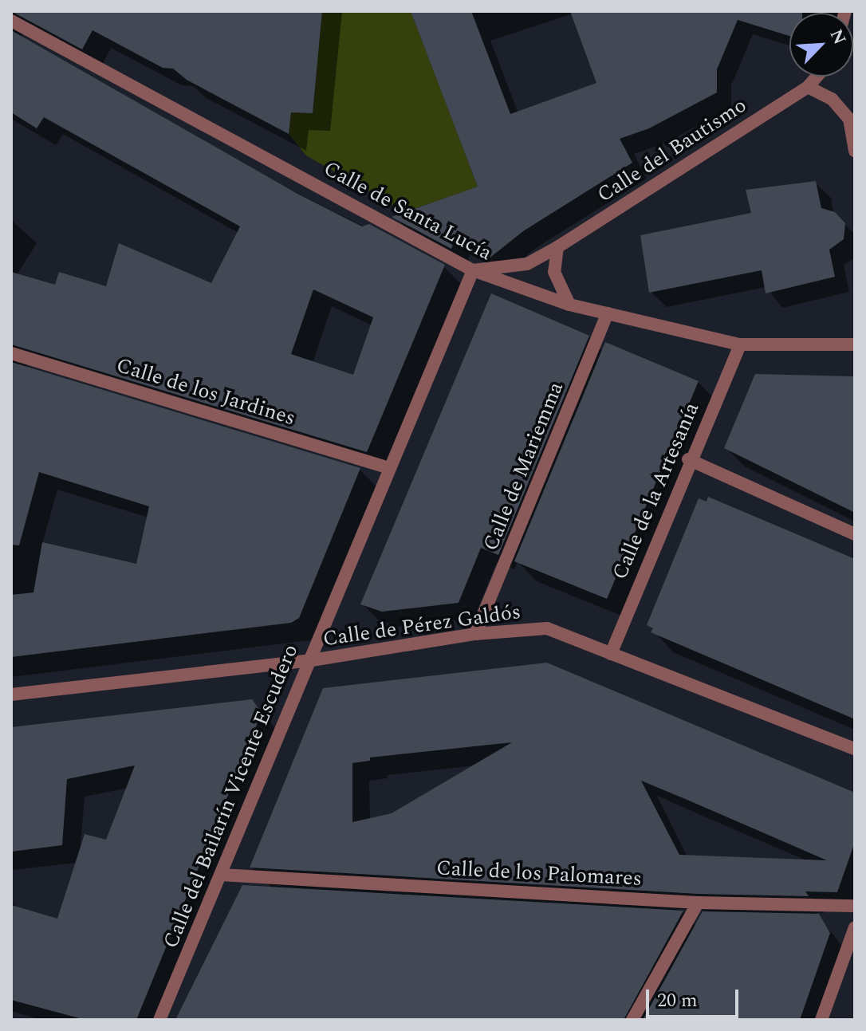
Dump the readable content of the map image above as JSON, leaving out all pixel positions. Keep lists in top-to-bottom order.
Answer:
{
  "streets": {
    "street": [
      "Calle del Bautismo",
      "Calle de Santa Lucía",
      "Calle de los Jardines",
      "Calle de Mariemma",
      "Calle de la Artesanía",
      "Calle de Pérez Galdós",
      "Calle del Bailarín Vicente Escudero",
      "Calle de los Palomares"
    ]
  },
  "crossings": [
    ["Calle del Bautismo", "Calle de Santa Lucía"],
    ["Calle del Bautismo", "Calle del Bailarín Vicente Escudero"],
    ["Calle de Santa Lucía", "Calle de Mariemma"],
    ["Calle de Santa Lucía", "Calle de la Artesanía"],
    ["Calle de Santa Lucía", "Calle del Bailarín Vicente Escudero"],
    ["Calle de los Jardines", "Calle del Bailarín Vicente Escudero"],
    ["Calle de Mariemma", "Calle de Pérez Galdós"],
    ["Calle de la Artesanía", "Calle de Pérez Galdós"],
    ["Calle de Pérez Galdós", "Calle del Bailarín Vicente Escudero"],
    ["Calle del Bailarín Vicente Escudero", "Calle de los Palomares"]
  ],
  "scale_bar": "20 m",
  "north": "top right"
}
